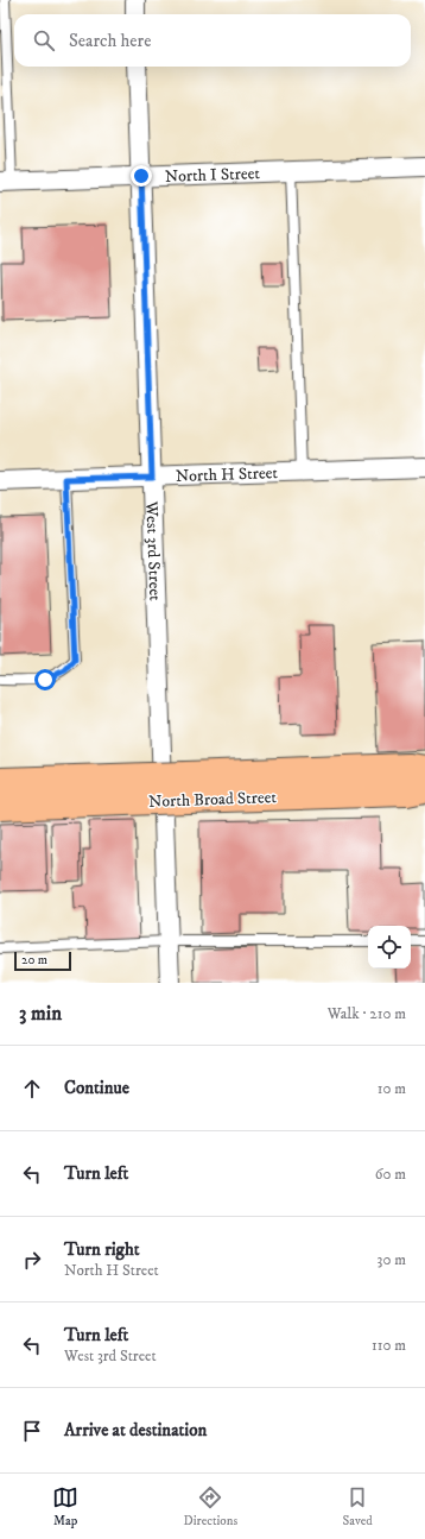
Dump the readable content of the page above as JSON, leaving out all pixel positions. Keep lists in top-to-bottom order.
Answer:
{
  "streets": {
    "main road": ["North Broad Street"],
    "street": ["North I Street", "North H Street", "West 3rd Street"]
  },
  "crossings": [
    ["North I Street", "West 3rd Street"],
    ["North H Street", "West 3rd Street"]
  ],
  "scale_bar": "20 m",
  "page": {
    "search": "Search here",
    "scale": "20 m",
    "heading": ["3 min", "Walk · 210 m"],
    "list": [
      ["Continue", "10 m"],
      ["Turn left", "60 m"],
      ["Turn right", "North H Street", "30 m"],
      ["Turn left", "West 3rd Street", "110 m"],
      "Arrive at destination"
    ],
    "nav": ["Map", "Directions", "Saved"]
  }
}
